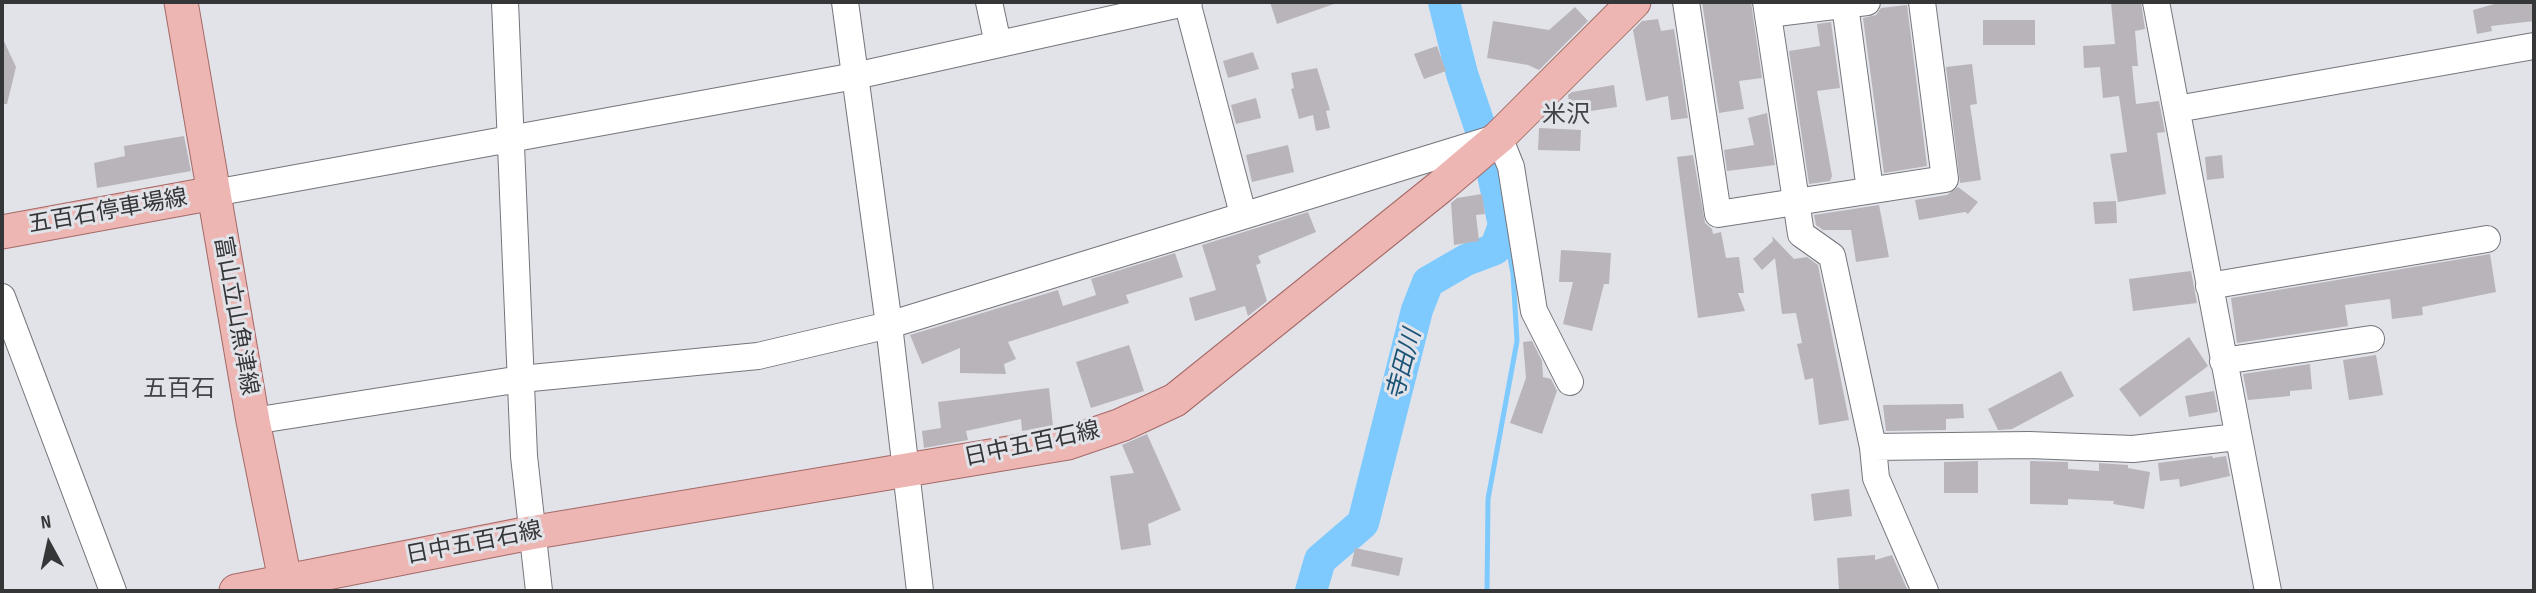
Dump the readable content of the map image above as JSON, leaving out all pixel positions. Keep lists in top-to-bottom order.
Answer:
{
  "streets": {
    "main road": ["五百石停車場線", "富山立山魚津線", "日中五百石線"]
  },
  "crossings": [
    ["五百石停車場線", "富山立山魚津線"],
    ["富山立山魚津線", "日中五百石線"]
  ],
  "districts": ["米沢", "五百石"],
  "water": ["寺田川"],
  "north": "top"
}
